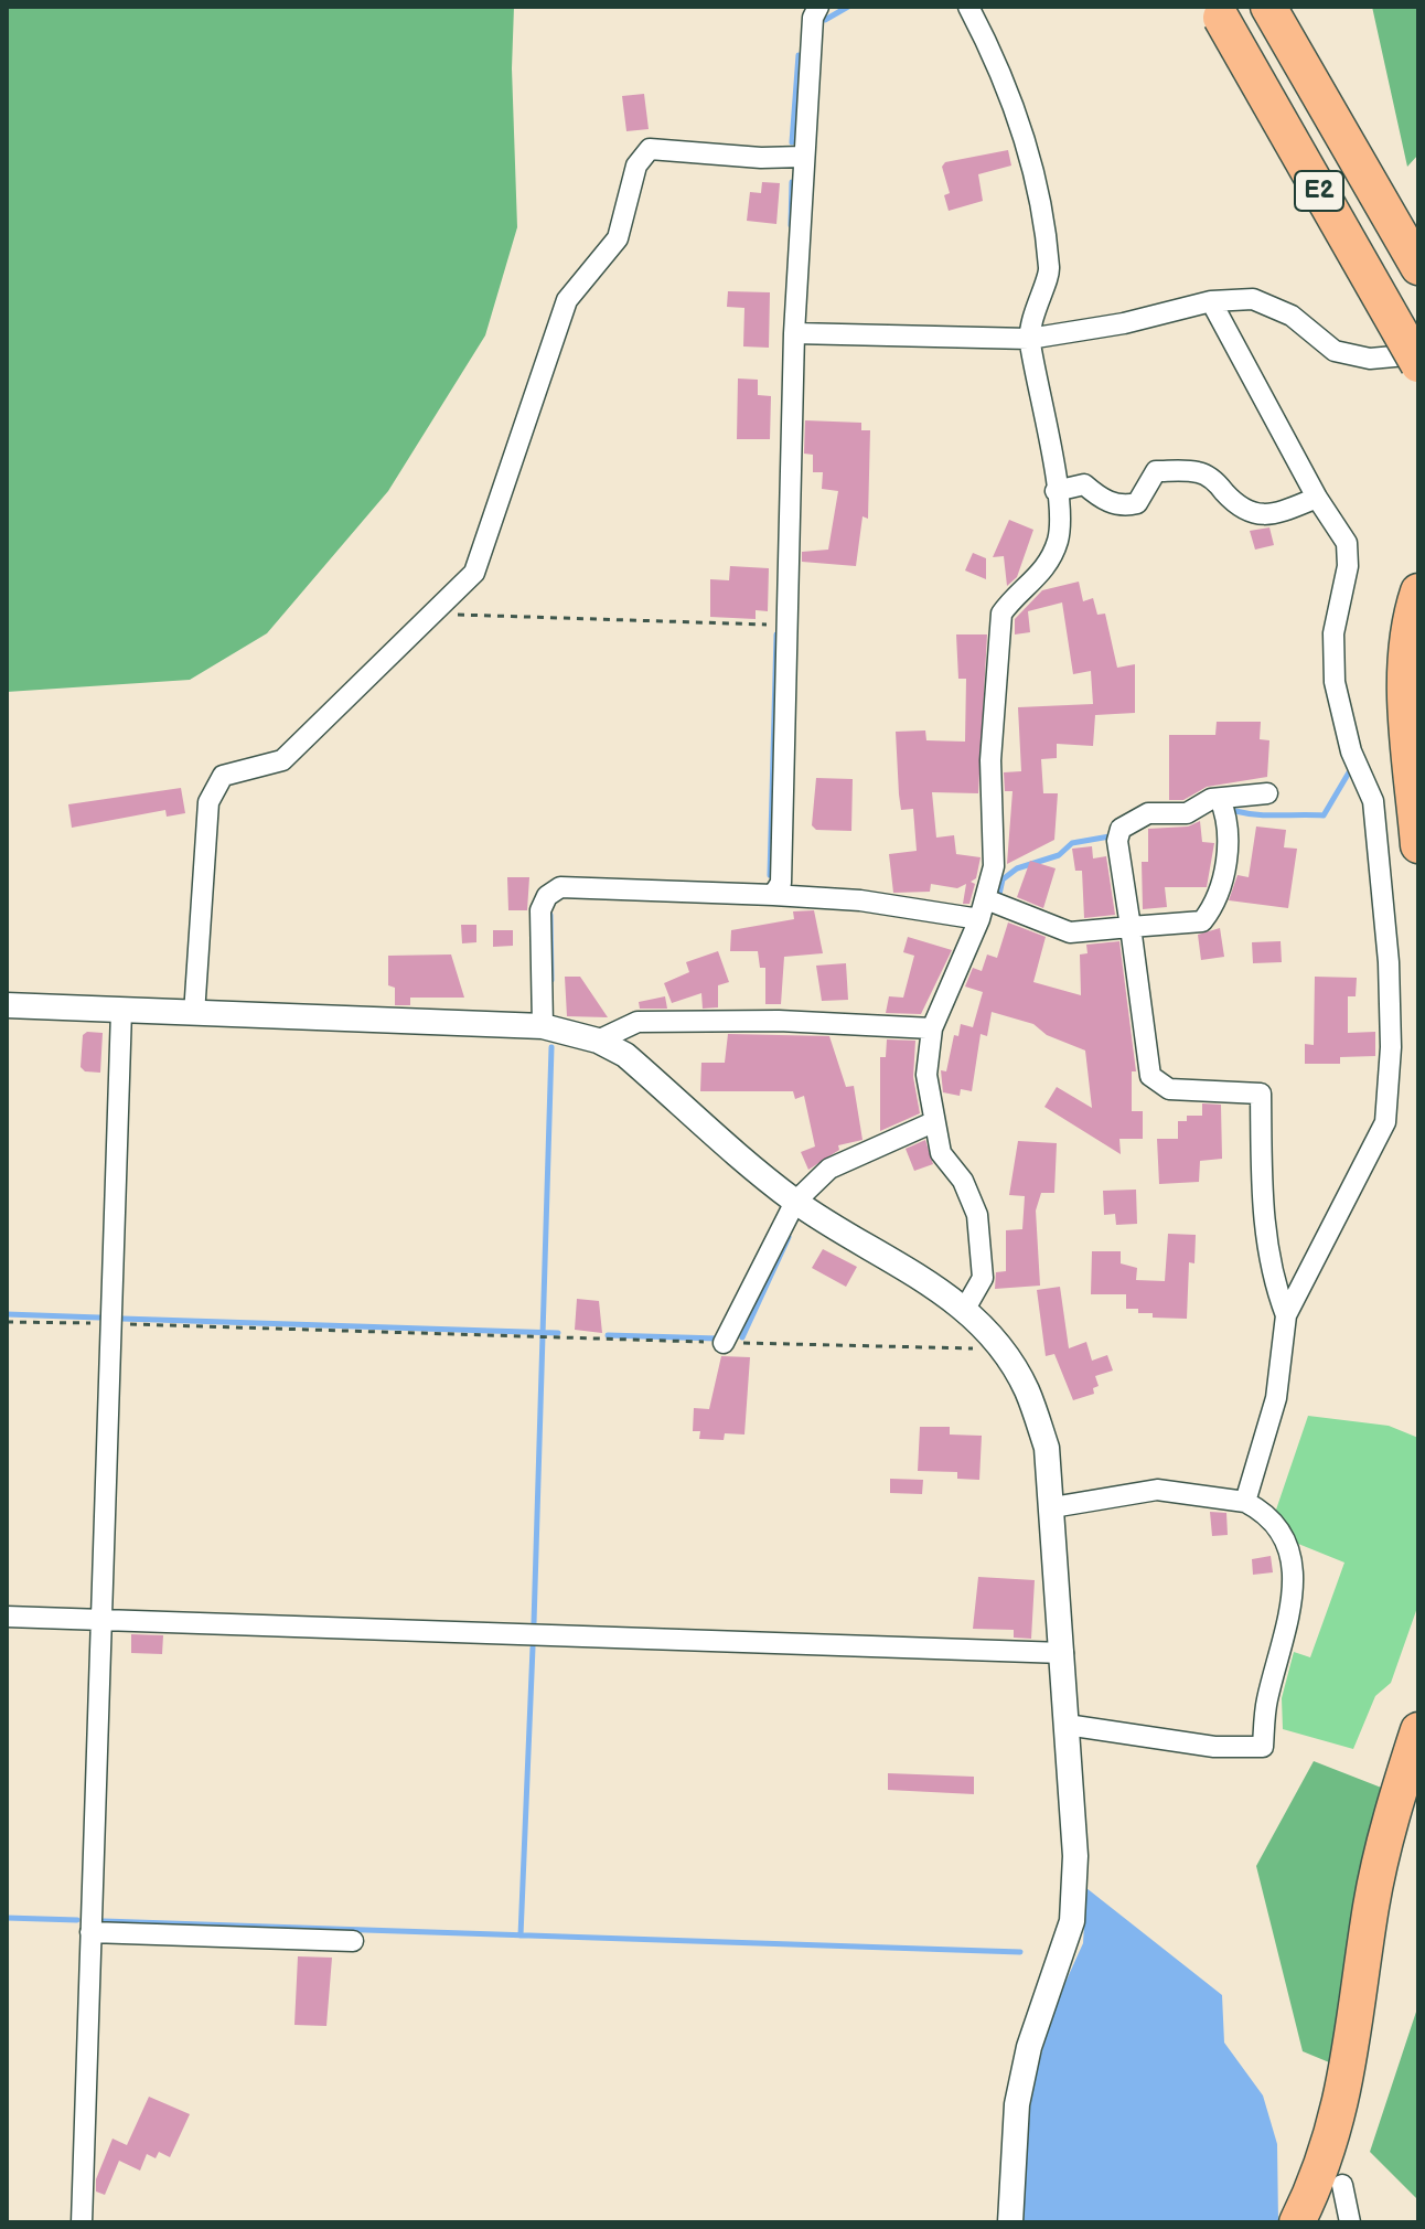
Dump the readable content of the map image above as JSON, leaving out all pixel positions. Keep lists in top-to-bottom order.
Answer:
{
  "streets": {
    "highway": ["E2"]
  }
}
